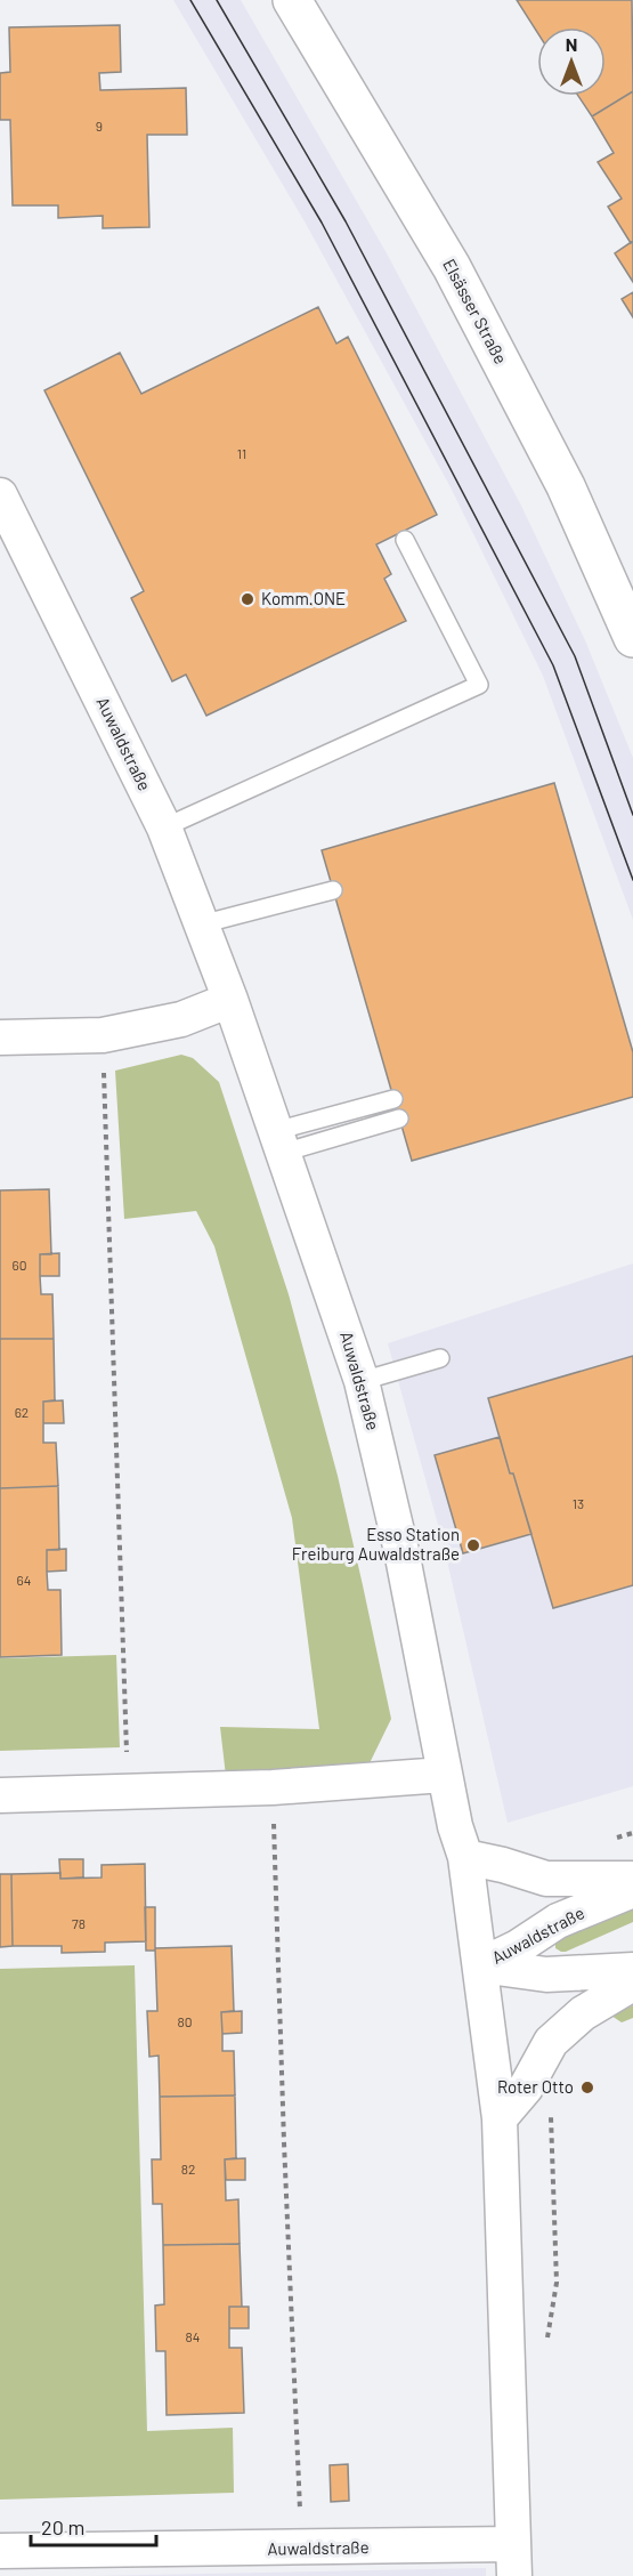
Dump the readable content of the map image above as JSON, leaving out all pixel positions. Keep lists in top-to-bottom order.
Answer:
{
  "streets": {
    "main road": ["Elsässer Straße"],
    "street": ["Auwaldstraße"]
  },
  "places": ["Komm.ONE", "Esso Station Freiburg Auwaldstraße", "Roter Otto"],
  "house_numbers": [
    "9",
    "11",
    "60",
    "62",
    "13",
    "64",
    "78",
    "80",
    "82",
    "84"
  ],
  "scale_bar": "20 m",
  "north": "top"
}
